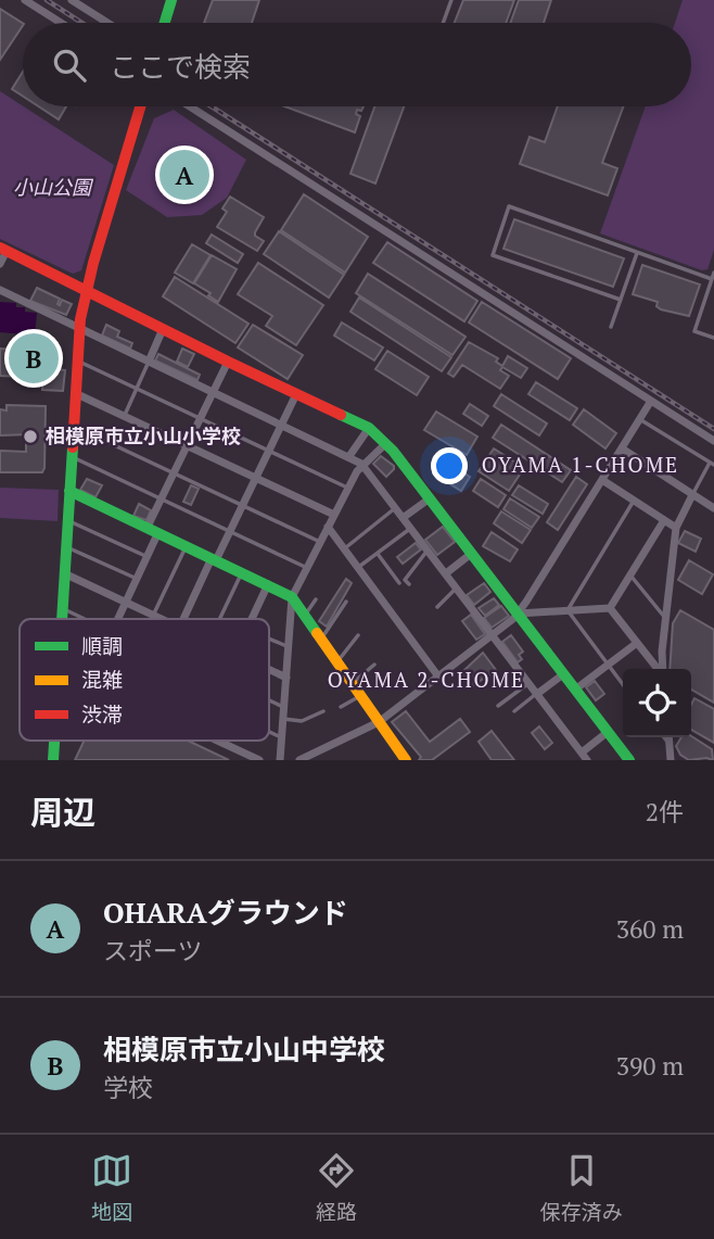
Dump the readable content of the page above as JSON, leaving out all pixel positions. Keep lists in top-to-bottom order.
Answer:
{
  "districts": ["OYAMA 1-CHOME", "OYAMA 2-CHOME"],
  "parks": ["小山公園"],
  "places": ["相模原市立小山小学校"],
  "legend": ["順調", "混雑", "渋滞"],
  "page": {
    "search": "ここで検索",
    "pins": ["A", "B"],
    "heading": ["周辺", "2件"],
    "list": [
      {
        "mark": "A",
        "name": "OHARAグラウンド",
        "note": "スポーツ",
        "value": "360 m"
      },
      {
        "mark": "B",
        "name": "相模原市立小山中学校",
        "note": "学校",
        "value": "390 m"
      }
    ],
    "nav": ["地図", "経路", "保存済み"]
  }
}
